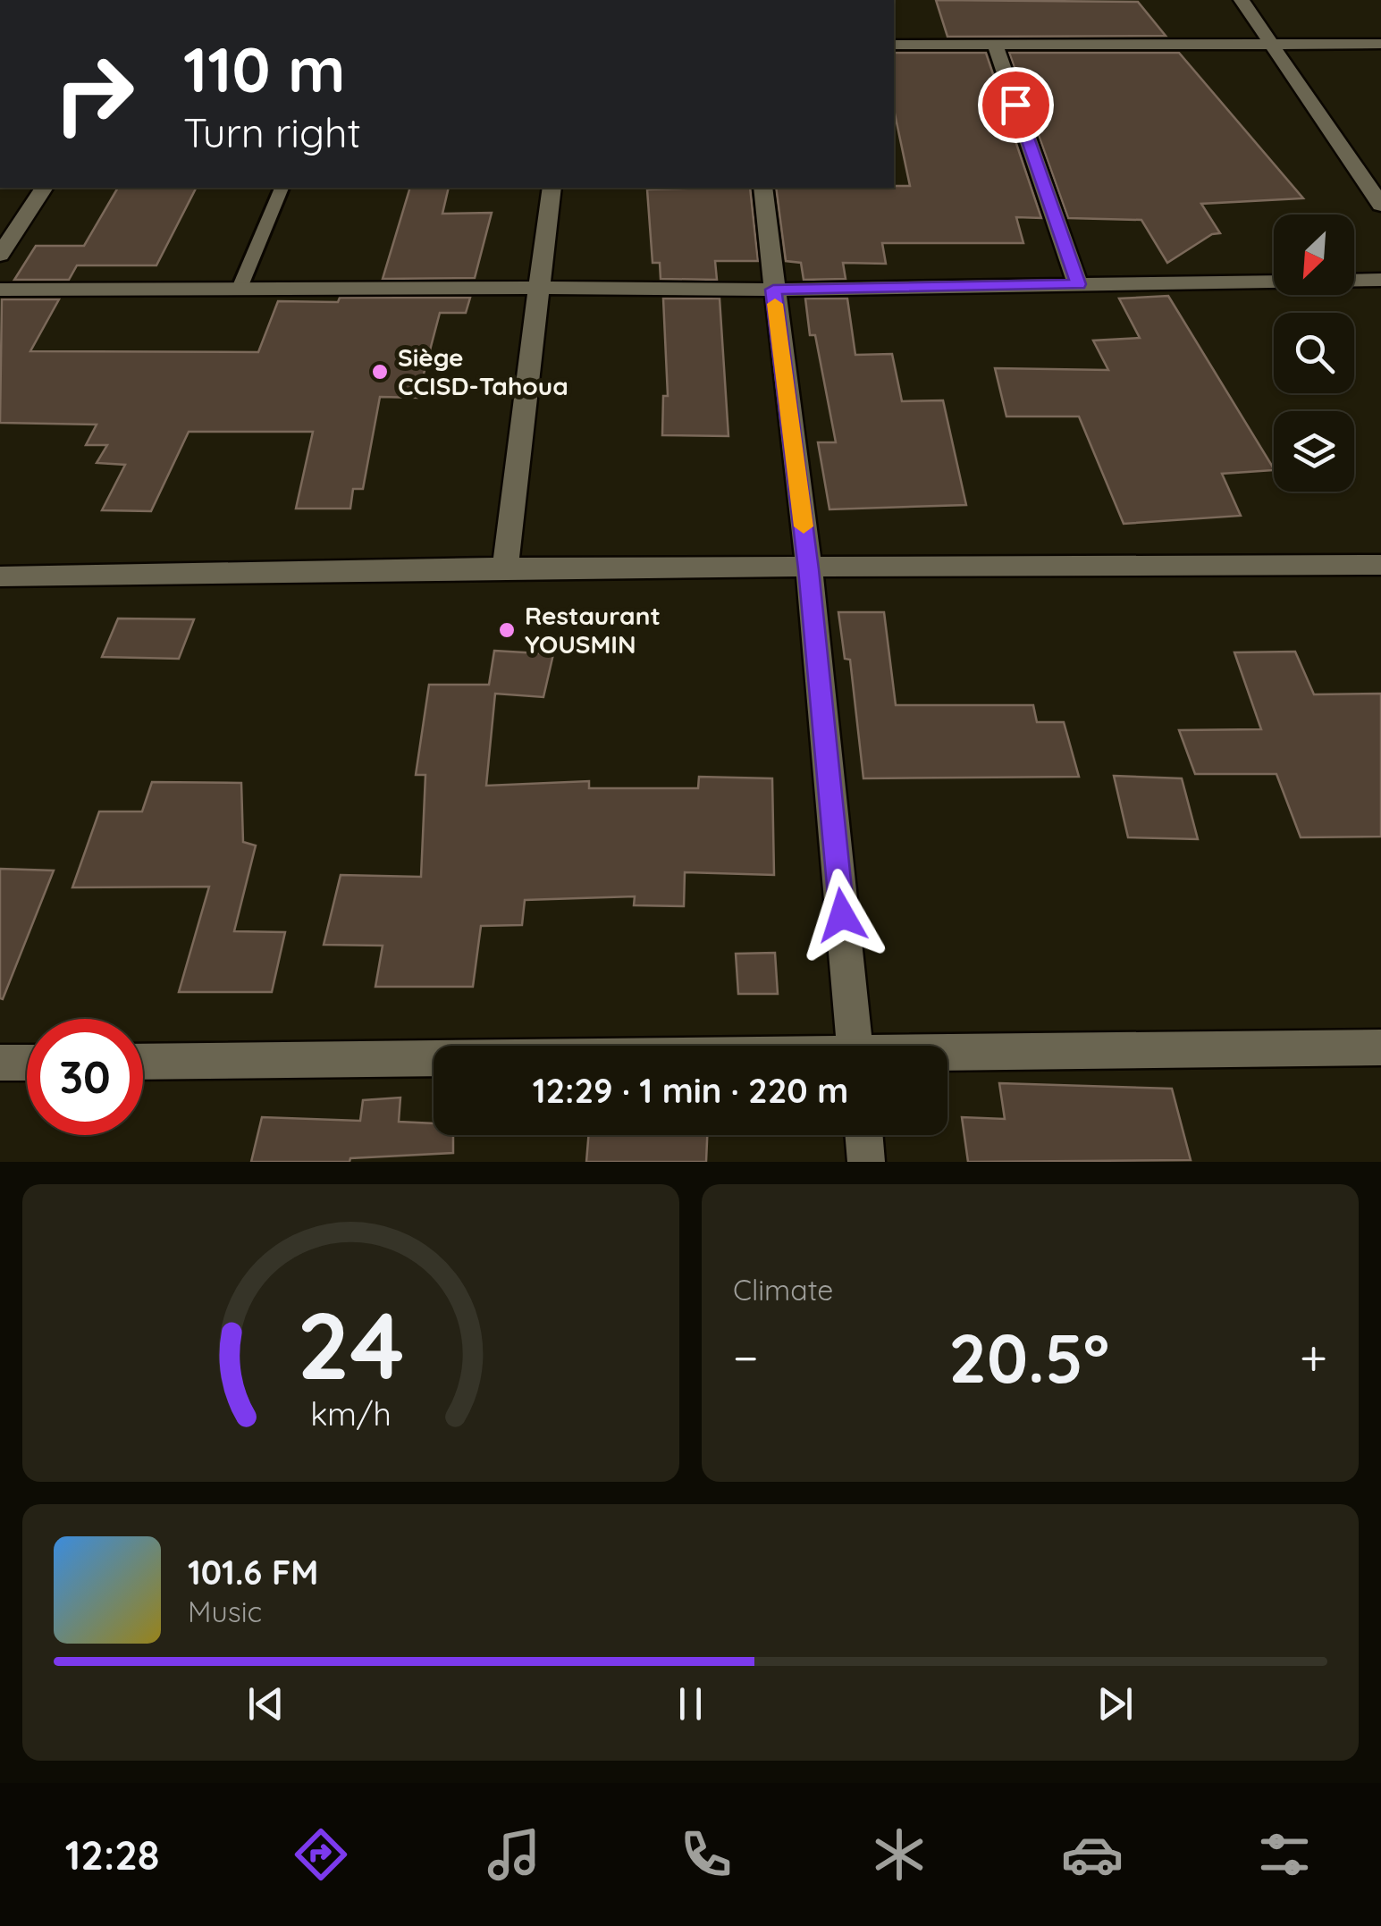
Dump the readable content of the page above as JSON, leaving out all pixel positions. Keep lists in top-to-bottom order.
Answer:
{
  "places": ["Siège CCISD-Tahoua", "Restaurant YOUSMIN"],
  "north": "bottom left",
  "page": {
    "turn": ["110 m", "Turn right"],
    "limit": "30",
    "trip": "12:29 · 1 min · 220 m",
    "tile": "Climate",
    "heat": ["−", "20.5°", "+"],
    "song": ["101.6 FM", "Music"],
    "tabs": "12:28",
    "gauge": ["24", "km/h"]
  }
}
